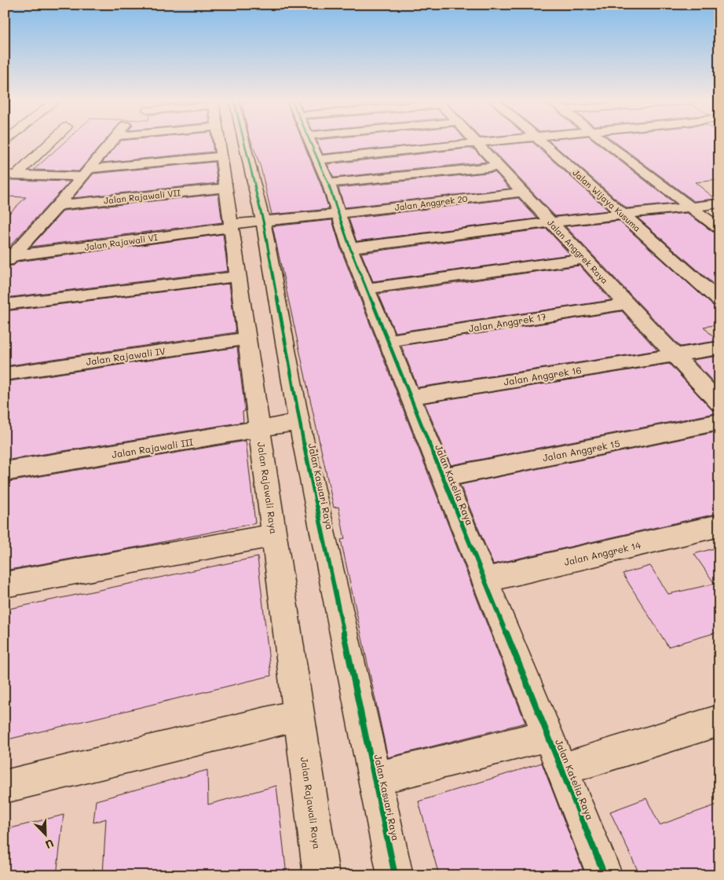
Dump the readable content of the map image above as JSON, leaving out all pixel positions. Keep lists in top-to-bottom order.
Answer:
{
  "streets": {
    "street": [
      "Jalan Rajawali VII",
      "Jalan Wijaya Kusuma",
      "Jalan Anggrek 20",
      "Jalan Rajawali VI",
      "Jalan Anggrek Raya",
      "Jalan Anggrek 17",
      "Jalan Rajawali IV",
      "Jalan Anggrek 16",
      "Jalan Rajawali III",
      "Jalan Anggrek 15",
      "Jalan Katelia Raya",
      "Jalan Kasuari Raya",
      "Jalan Rajawali Raya",
      "Jalan Anggrek 14"
    ]
  },
  "crossings": [
    ["Jalan Rajawali VII", "Jalan Rajawali Raya"],
    ["Jalan Anggrek 20", "Jalan Rajawali VI"],
    ["Jalan Anggrek 20", "Jalan Anggrek Raya"],
    ["Jalan Anggrek 20", "Jalan Katelia Raya"],
    ["Jalan Anggrek 20", "Jalan Kasuari Raya"],
    ["Jalan Rajawali VI", "Jalan Kasuari Raya"],
    ["Jalan Rajawali VI", "Jalan Rajawali Raya"],
    ["Jalan Anggrek Raya", "Jalan Anggrek 17"],
    ["Jalan Anggrek Raya", "Jalan Anggrek 16"],
    ["Jalan Anggrek 17", "Jalan Katelia Raya"],
    ["Jalan Rajawali IV", "Jalan Rajawali Raya"],
    ["Jalan Anggrek 16", "Jalan Katelia Raya"],
    ["Jalan Rajawali III", "Jalan Kasuari Raya"],
    ["Jalan Rajawali III", "Jalan Rajawali Raya"],
    ["Jalan Anggrek 15", "Jalan Katelia Raya"],
    ["Jalan Katelia Raya", "Jalan Anggrek 14"]
  ],
  "north": "bottom right"
}
